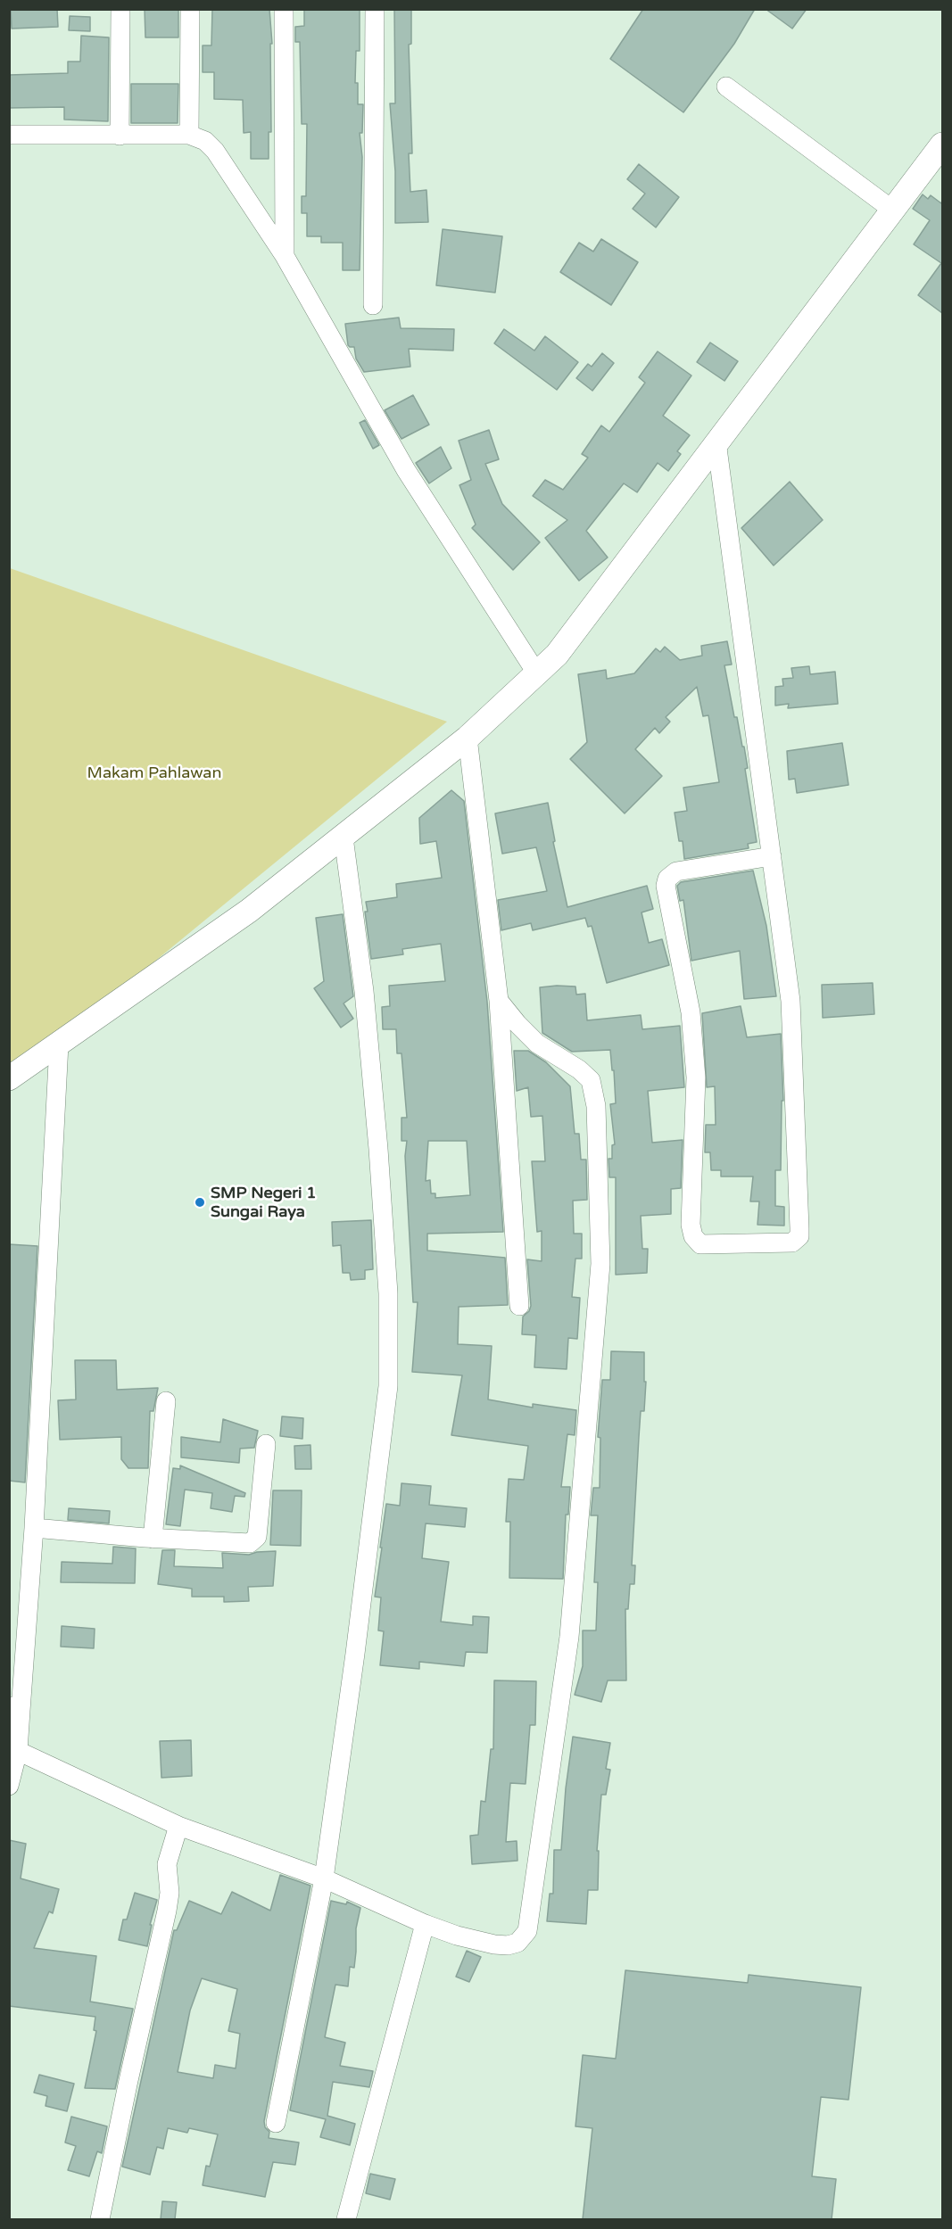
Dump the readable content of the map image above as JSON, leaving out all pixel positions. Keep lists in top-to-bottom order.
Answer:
{
  "parks": ["Makam Pahlawan"],
  "places": ["SMP Negeri 1 Sungai Raya"]
}
